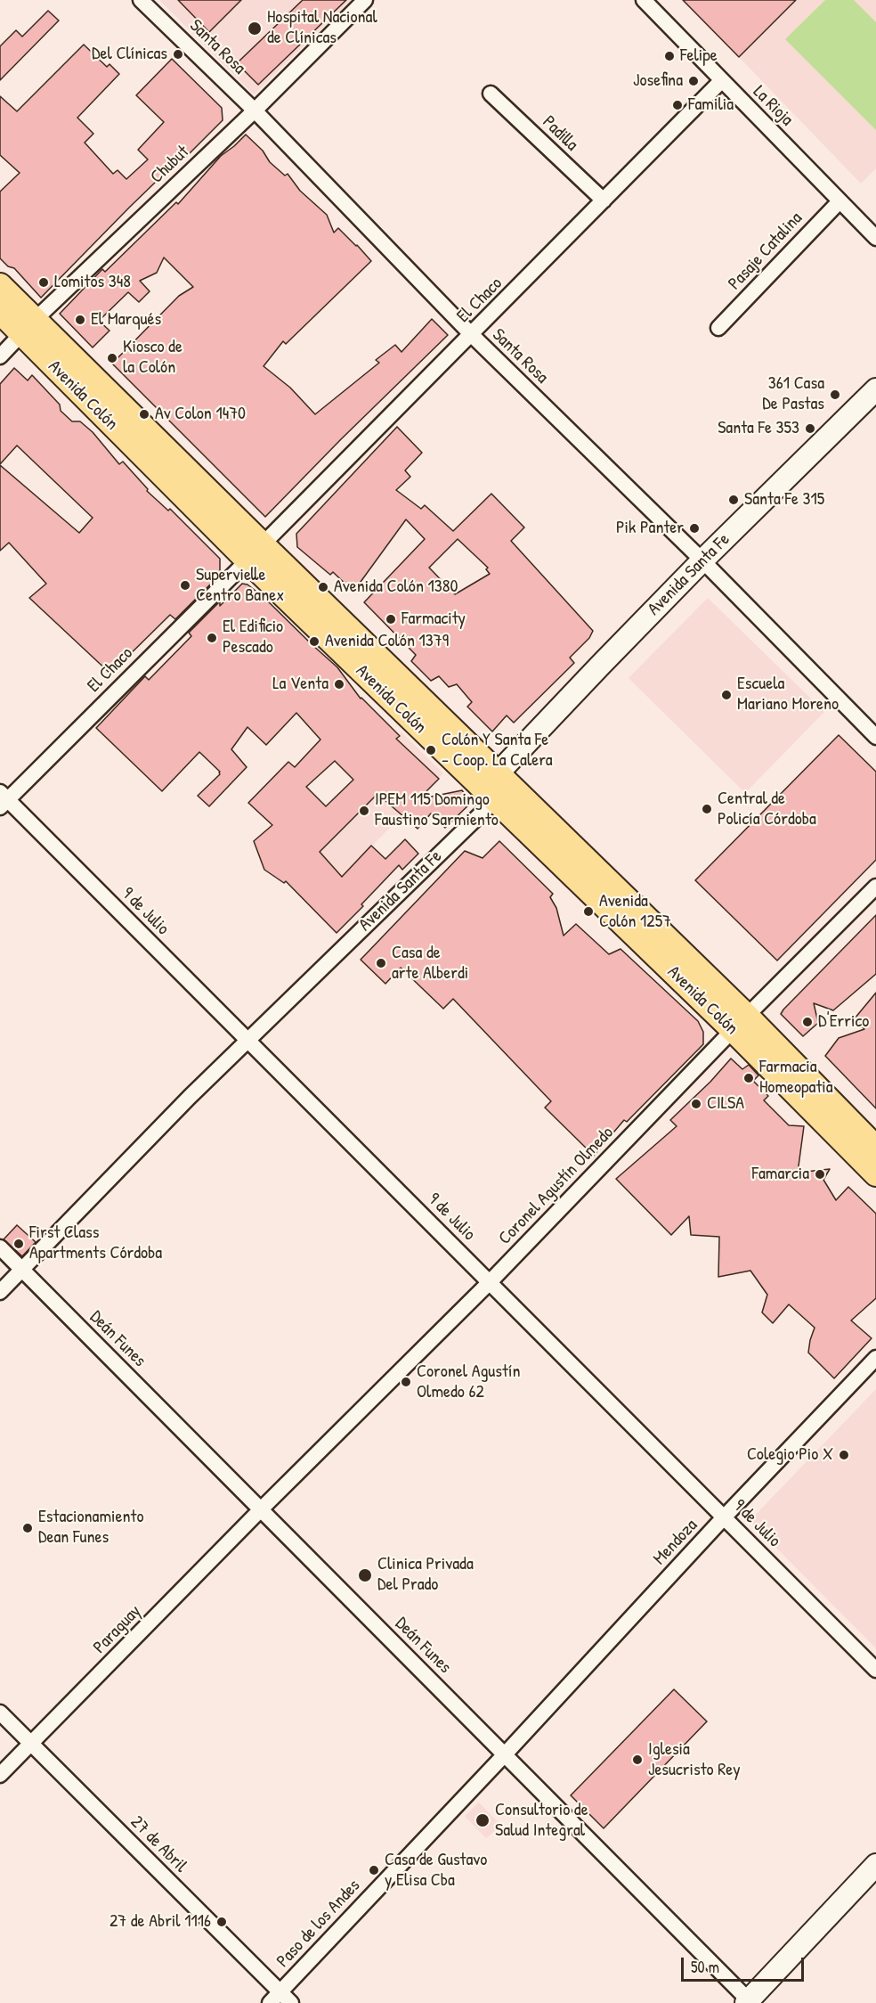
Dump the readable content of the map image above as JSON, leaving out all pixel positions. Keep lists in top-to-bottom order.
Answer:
{
  "streets": {
    "main road": ["Avenida Colón", "Avenida Santa Fe"],
    "street": [
      "Santa Rosa",
      "La Rioja",
      "Padilla",
      "Chubut",
      "Pasaje Catalina",
      "El Chaco",
      "9 de Julio",
      "Coronel Agustín Olmedo",
      "Deán Funes",
      "Mendoza",
      "Paraguay",
      "27 de Abril",
      "Paso de los Andes"
    ]
  },
  "crossings": [
    ["Santa Rosa", "Chubut"],
    ["Santa Rosa", "El Chaco"],
    ["Santa Rosa", "Avenida Santa Fe"],
    ["La Rioja", "Pasaje Catalina"],
    ["La Rioja", "El Chaco"],
    ["Padilla", "El Chaco"],
    ["Chubut", "Avenida Colón"],
    ["El Chaco", "Avenida Colón"],
    ["El Chaco", "9 de Julio"],
    ["Avenida Colón", "Avenida Santa Fe"],
    ["Avenida Colón", "Coronel Agustín Olmedo"],
    ["Avenida Santa Fe", "9 de Julio"],
    ["Avenida Santa Fe", "Deán Funes"],
    ["9 de Julio", "Coronel Agustín Olmedo"],
    ["9 de Julio", "Mendoza"],
    ["Coronel Agustín Olmedo", "Deán Funes"],
    ["Coronel Agustín Olmedo", "Paraguay"],
    ["Deán Funes", "Mendoza"],
    ["Deán Funes", "Paraguay"],
    ["Deán Funes", "Paso de los Andes"],
    ["Mendoza", "Paso de los Andes"],
    ["Paraguay", "27 de Abril"],
    ["27 de Abril", "Paso de los Andes"]
  ],
  "places": [
    "Hospital Nacional de Clínicas",
    "Del Clínicas",
    "Felipe",
    "Josefina",
    "Familia",
    "Lomitos 348",
    "El Marqués",
    "Kiosco de la Colón",
    "361 Casa De Pastas",
    "Av Colon 1470",
    "Santa Fe 353",
    "Santa Fe 315",
    "Pik Panter",
    "Supervielle Centro Banex",
    "Avenida Colón 1380",
    "Farmacity",
    "El Edificio Pescado",
    "Avenida Colón 1379",
    "La Venta",
    "Escuela Mariano Moreno",
    "Colón Y Santa Fe - Coop. La Calera",
    "Central de Policía Córdoba",
    "IPEM 115 Domingo Faustino Sarmiento",
    "Avenida Colón 1257",
    "Casa de arte Alberdi",
    "D'Errico",
    "Farmacia Homeopatia",
    "CILSA",
    "Famarcia",
    "First Class Apartments Córdoba",
    "Coronel Agustín Olmedo 62",
    "Colegio Pio X",
    "Estacionamiento Dean Funes",
    "Clinica Privada Del Prado",
    "Iglesia Jesucristo Rey",
    "Consultorio de Salud Integral",
    "Casa de Gustavo y Elisa Cba",
    "27 de Abril 1116"
  ],
  "scale_bar": "50 m"
}
